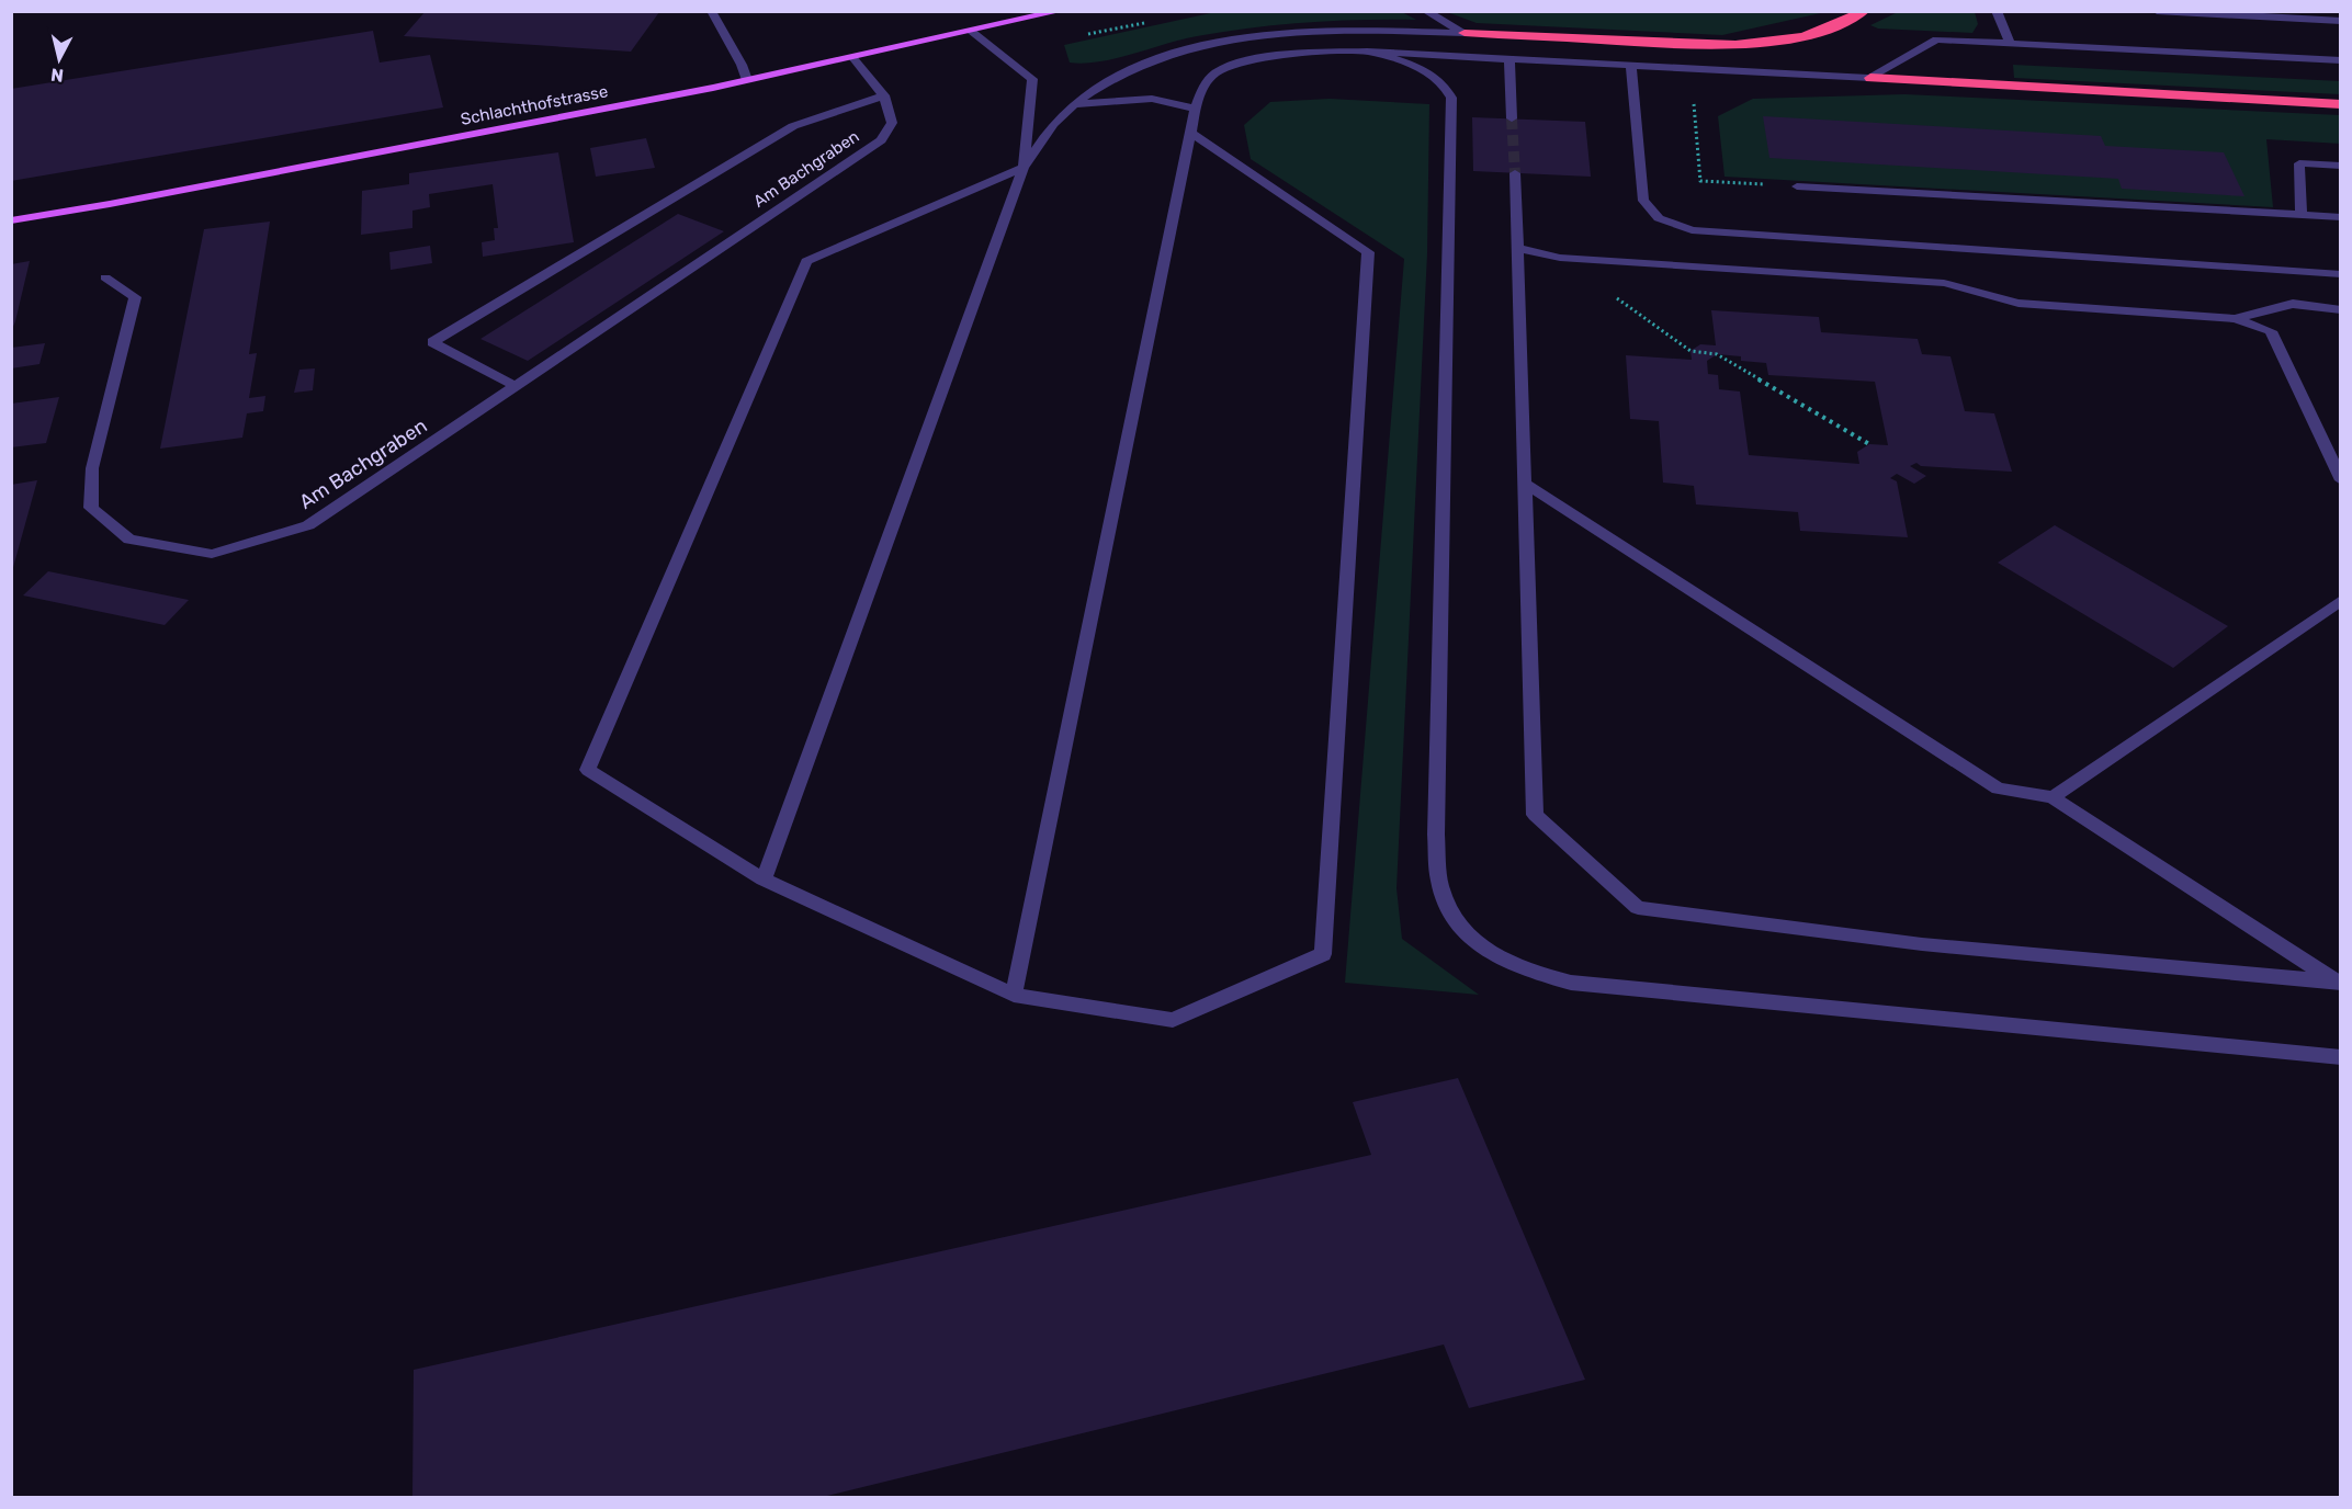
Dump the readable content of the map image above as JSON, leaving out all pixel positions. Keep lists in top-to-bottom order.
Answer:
{
  "streets": {
    "main road": ["Schlachthofstrasse"],
    "street": ["Am Bachgraben"]
  },
  "crossings": [
    ["Schlachthofstrasse", "Am Bachgraben"]
  ],
  "north": "bottom"
}
